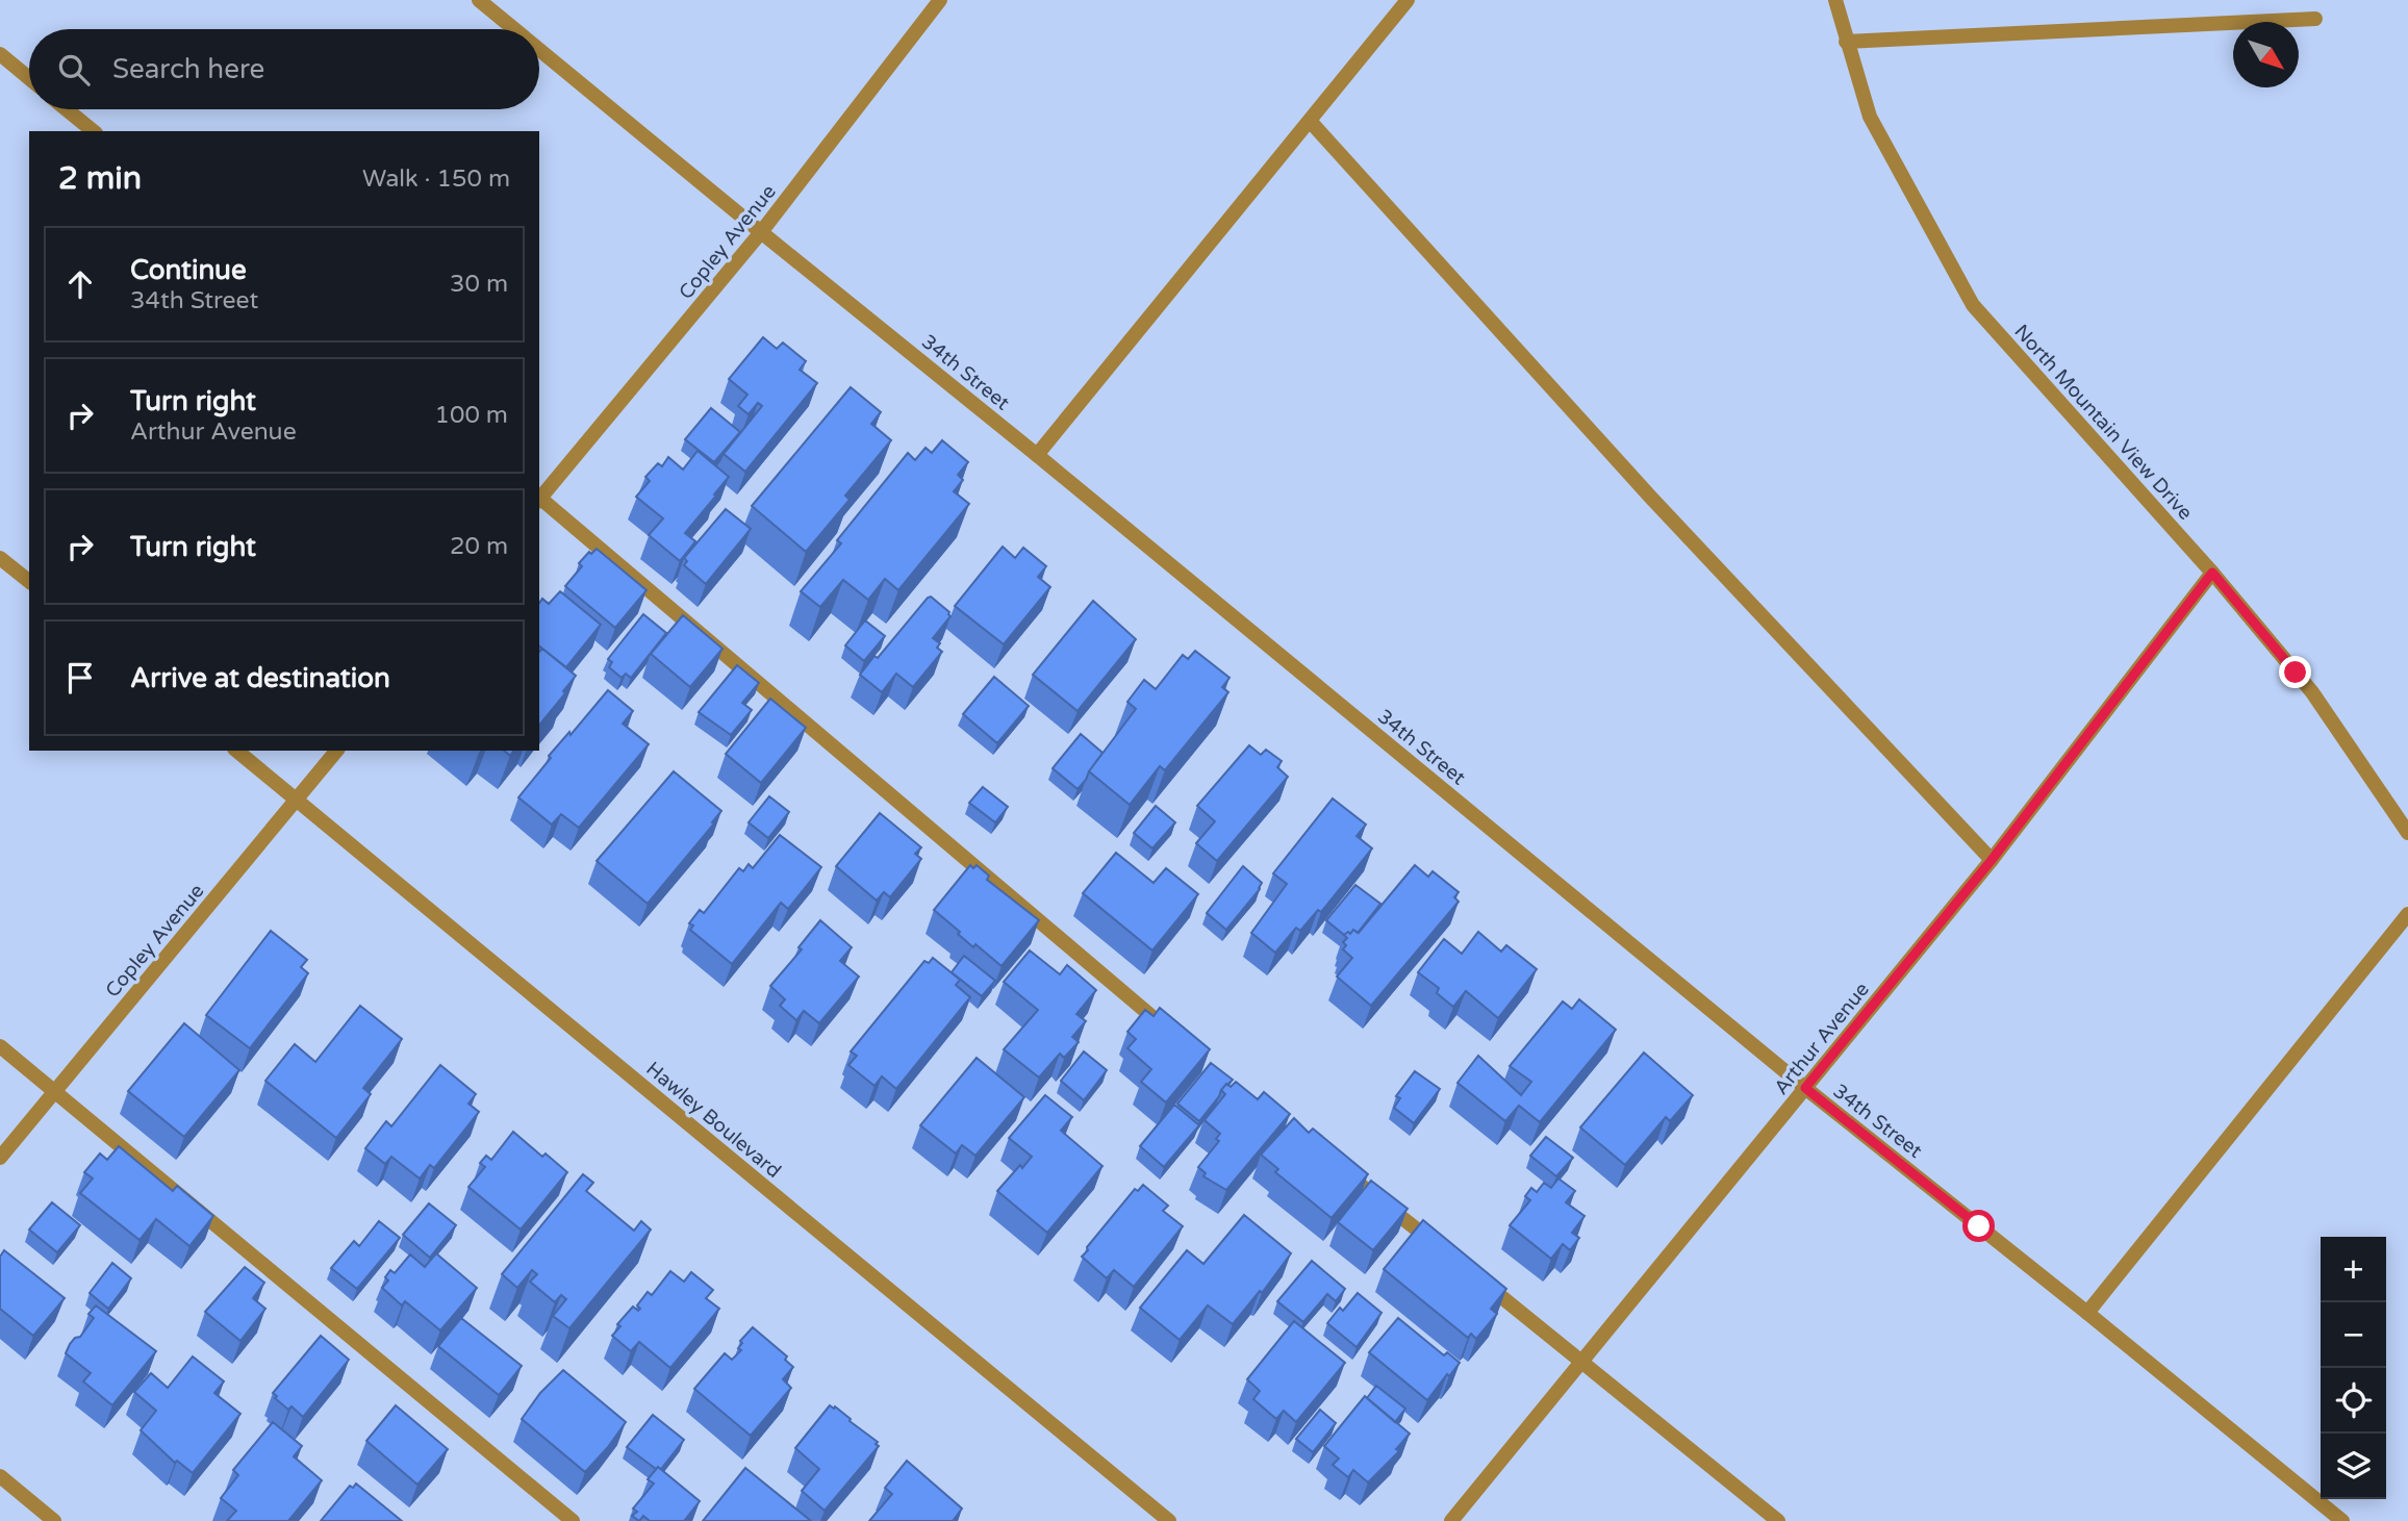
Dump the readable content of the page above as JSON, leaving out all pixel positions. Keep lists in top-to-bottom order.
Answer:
{
  "streets": {
    "street": [
      "Copley Avenue",
      "34th Street",
      "North Mountain View Drive",
      "Arthur Avenue",
      "Hawley Boulevard"
    ]
  },
  "crossings": [
    ["Copley Avenue", "34th Street"],
    ["Copley Avenue", "Hawley Boulevard"],
    ["34th Street", "Arthur Avenue"],
    ["North Mountain View Drive", "Arthur Avenue"]
  ],
  "north": "bottom right",
  "page": {
    "search": "Search here",
    "heading": ["2 min", "Walk · 150 m"],
    "list": [
      ["Continue", "34th Street", "30 m"],
      ["Turn right", "Arthur Avenue", "100 m"],
      ["Turn right", "20 m"],
      "Arrive at destination"
    ],
    "map_buttons": ["+", "−"]
  }
}
